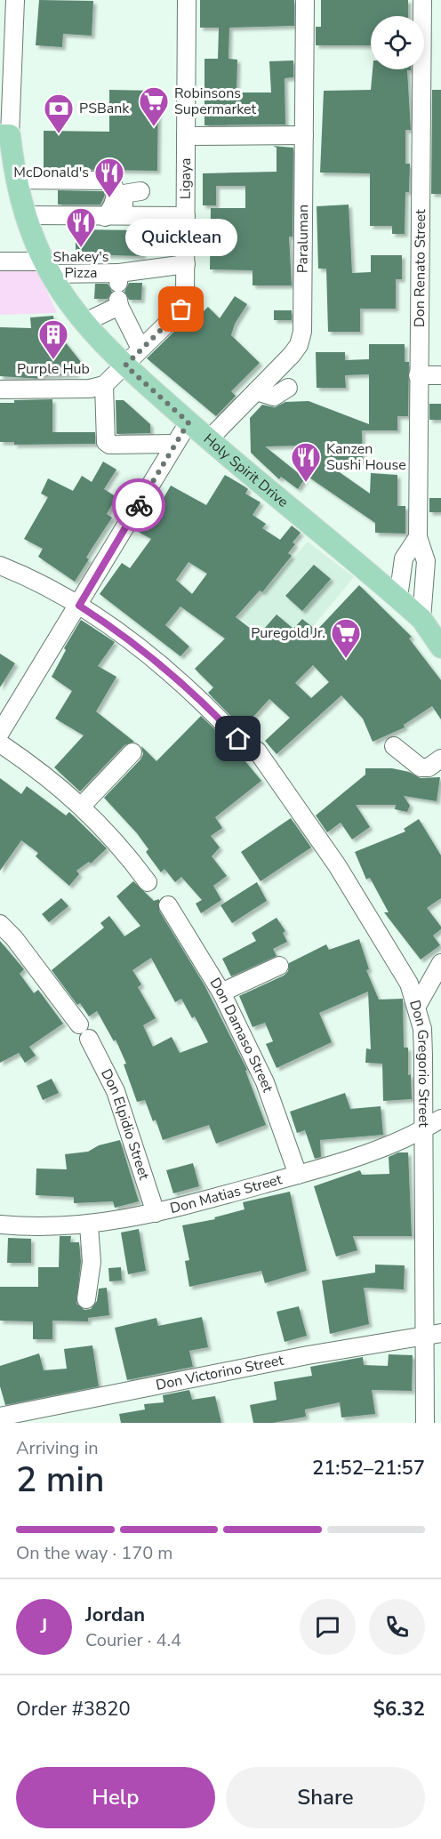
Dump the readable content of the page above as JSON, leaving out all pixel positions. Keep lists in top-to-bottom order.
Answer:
{
  "streets": {
    "main road": ["Holy Spirit Drive"],
    "street": [
      "Ligaya",
      "Paraluman",
      "Don Renato Street",
      "Don Damaso Street",
      "Don Gregorio Street",
      "Don Elpidio Street",
      "Don Matias Street",
      "Don Victorino Street"
    ]
  },
  "crossings": [
    ["Ligaya", "Holy Spirit Drive"],
    ["Paraluman", "Holy Spirit Drive"],
    ["Don Renato Street", "Holy Spirit Drive"],
    ["Don Damaso Street", "Don Matias Street"],
    ["Don Gregorio Street", "Don Matias Street"],
    ["Don Gregorio Street", "Don Victorino Street"],
    ["Don Elpidio Street", "Don Matias Street"]
  ],
  "places": {
    "supermarket": ["Robinsons Supermarket", "Puregold Jr."],
    "bank": ["PSBank"],
    "restaurant": ["McDonald's", "Shakey's Pizza", "Kanzen Sushi House"],
    "other": ["Quicklean"],
    "building": ["Purple Hub"]
  },
  "page": {
    "bubble": "Quicklean",
    "heading": ["2 min", "Arriving in", "21:52–21:57"],
    "panel": [
      "Jordan",
      "Courier · 4.4",
      "Order #3820",
      "$6.32"
    ],
    "bar": "On the way · 170 m",
    "round": "J",
    "buttons": ["Help", "Share"]
  }
}
